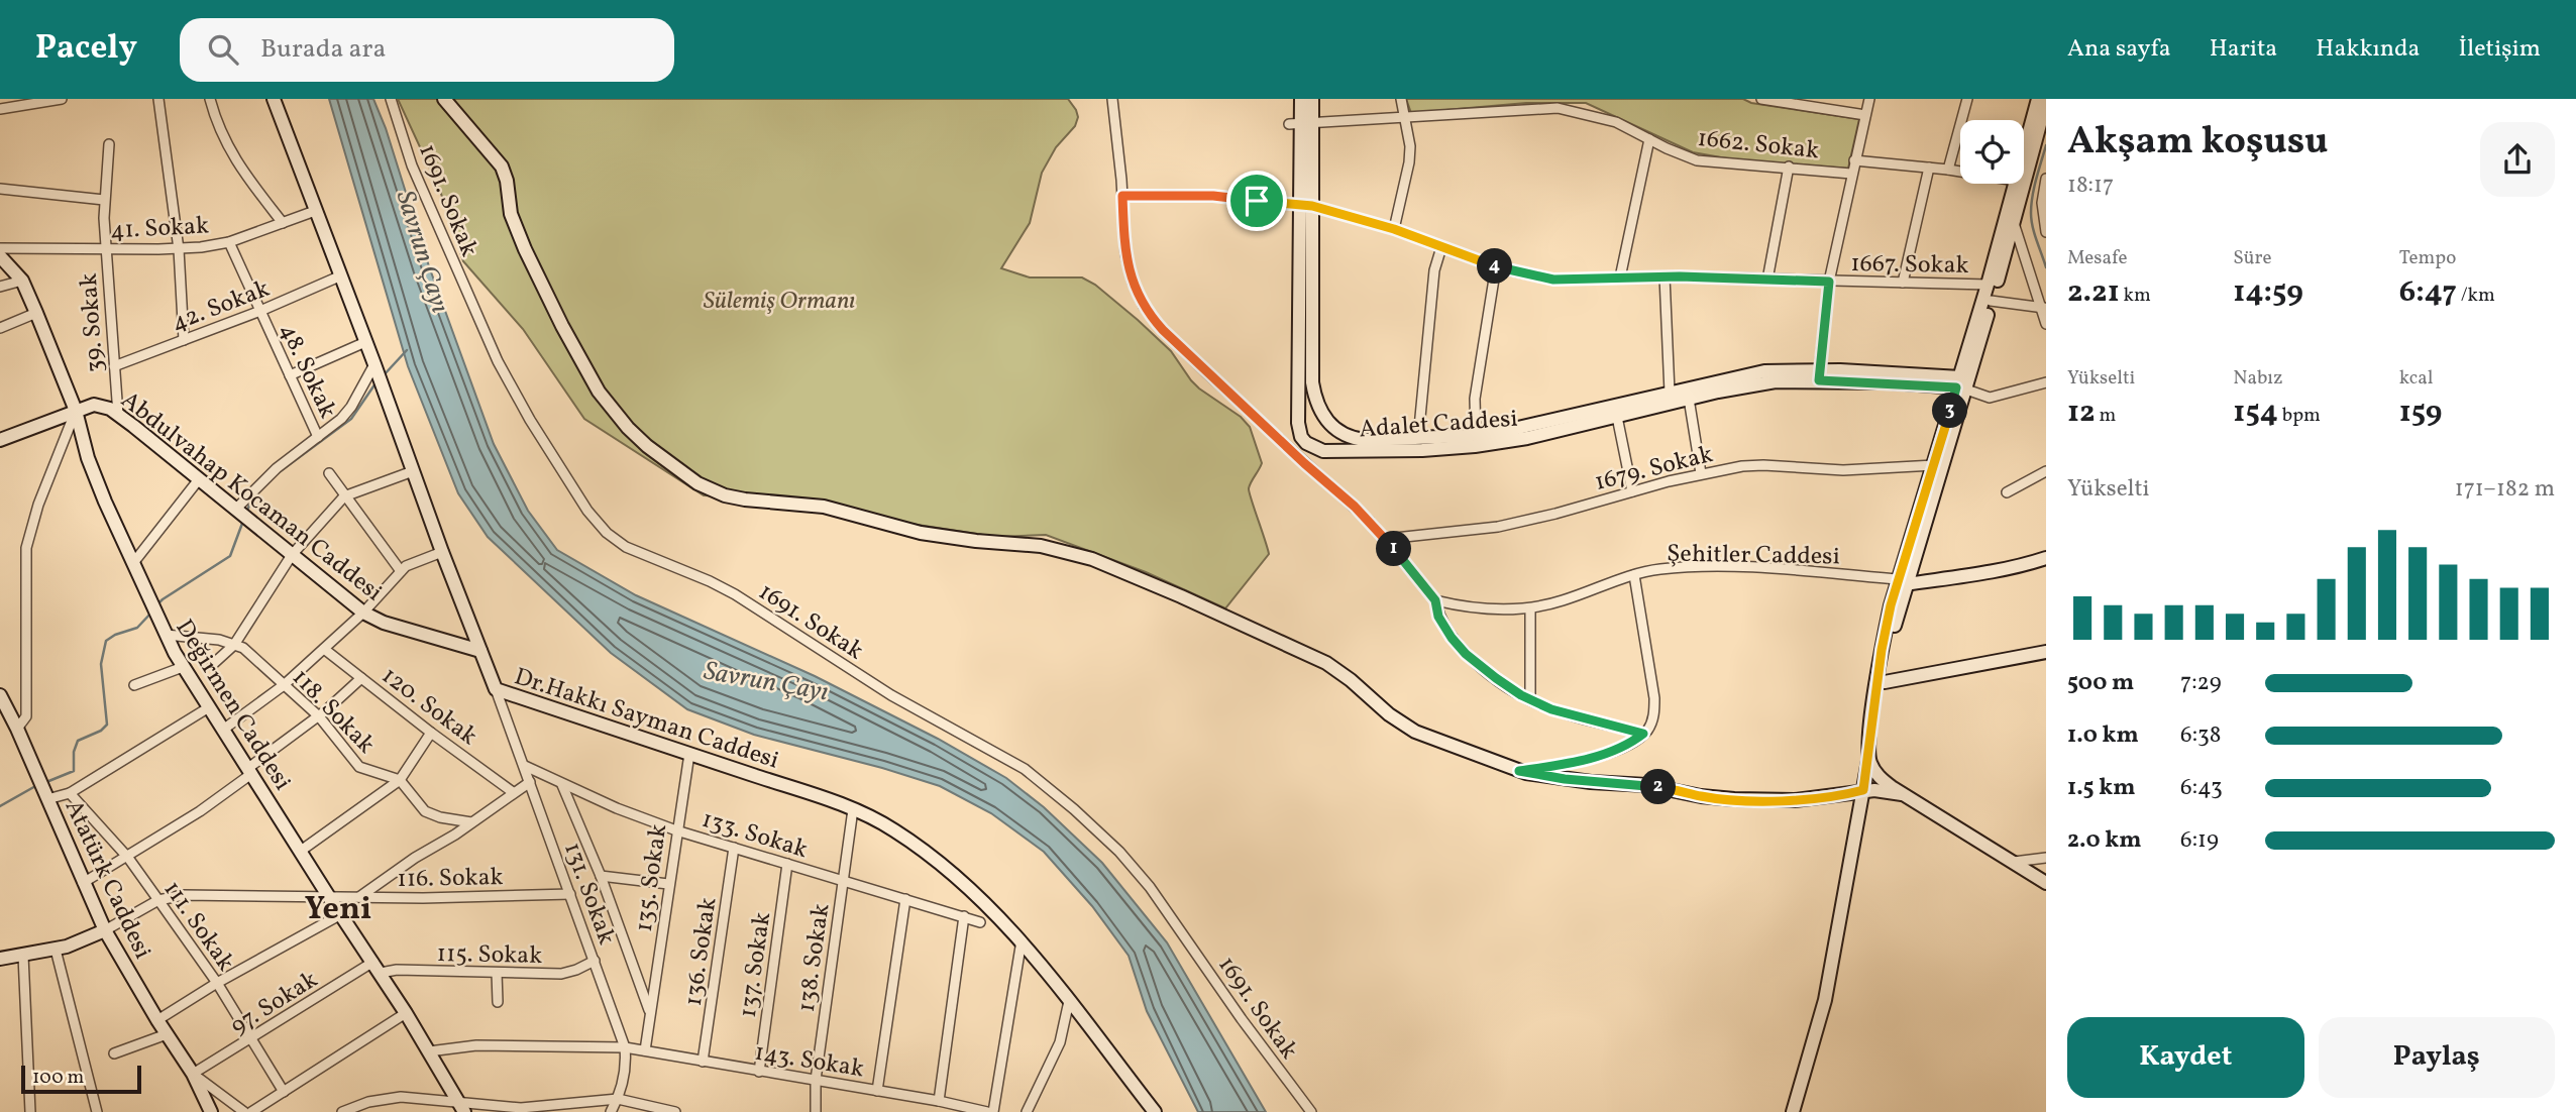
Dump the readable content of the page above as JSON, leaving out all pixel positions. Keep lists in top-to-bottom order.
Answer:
{
  "streets": {
    "street": [
      "1662. Sokak",
      "1691. Sokak",
      "41. Sokak",
      "1667. Sokak",
      "42. Sokak",
      "39. Sokak",
      "48. Sokak",
      "Adalet Caddesi",
      "1679. Sokak",
      "Abdulvahap Kocaman Caddesi",
      "Şehitler Caddesi",
      "Değirmen Caddesi",
      "120. Sokak",
      "118. Sokak",
      "Dr.Hakkı Sayman Caddesi",
      "133. Sokak",
      "116. Sokak",
      "135. Sokak",
      "Atatürk Caddesi",
      "131. Sokak",
      "111. Sokak",
      "136. Sokak",
      "115. Sokak",
      "138. Sokak",
      "137. Sokak",
      "97. Sokak",
      "143. Sokak"
    ]
  },
  "crossings": [
    ["41. Sokak", "39. Sokak"],
    ["41. Sokak", "48. Sokak"],
    ["41. Sokak", "Dr.Hakkı Sayman Caddesi"],
    ["1667. Sokak", "Adalet Caddesi"],
    ["42. Sokak", "39. Sokak"],
    ["42. Sokak", "48. Sokak"],
    ["42. Sokak", "Dr.Hakkı Sayman Caddesi"],
    ["39. Sokak", "Abdulvahap Kocaman Caddesi"],
    ["Abdulvahap Kocaman Caddesi", "Değirmen Caddesi"],
    ["Abdulvahap Kocaman Caddesi", "Dr.Hakkı Sayman Caddesi"],
    ["Değirmen Caddesi", "118. Sokak"],
    ["Değirmen Caddesi", "116. Sokak"],
    ["Değirmen Caddesi", "115. Sokak"],
    ["Değirmen Caddesi", "97. Sokak"],
    ["Değirmen Caddesi", "143. Sokak"],
    ["Dr.Hakkı Sayman Caddesi", "135. Sokak"],
    ["Dr.Hakkı Sayman Caddesi", "131. Sokak"],
    ["Dr.Hakkı Sayman Caddesi", "138. Sokak"],
    ["133. Sokak", "135. Sokak"],
    ["133. Sokak", "131. Sokak"],
    ["133. Sokak", "136. Sokak"],
    ["133. Sokak", "138. Sokak"],
    ["133. Sokak", "137. Sokak"],
    ["116. Sokak", "131. Sokak"],
    ["116. Sokak", "111. Sokak"],
    ["135. Sokak", "143. Sokak"],
    ["Atatürk Caddesi", "97. Sokak"],
    ["131. Sokak", "115. Sokak"],
    ["131. Sokak", "143. Sokak"],
    ["111. Sokak", "97. Sokak"],
    ["136. Sokak", "143. Sokak"],
    ["115. Sokak", "97. Sokak"],
    ["138. Sokak", "143. Sokak"],
    ["137. Sokak", "143. Sokak"]
  ],
  "districts": ["Yeni"],
  "water": ["Savrun Çayı"],
  "parks": ["Sülemiş Ormanı"],
  "scale_bar": "100 m",
  "page": {
    "header": "Pacely",
    "search": "Burada ara",
    "nav": [
      "Ana sayfa",
      "Harita",
      "Hakkında",
      "İletişim"
    ],
    "heading": ["Akşam koşusu", "18:17"],
    "stats": [
      ["Mesafe", "2.21 km"],
      ["Süre", "14:59"],
      ["Tempo", "6:47 /km"],
      ["Yükselti", "12 m"],
      ["Nabız", "154 bpm"],
      ["kcal", "159"]
    ],
    "pins": [
      "4",
      "3",
      "1",
      "2"
    ],
    "chart": ["Yükselti", "171–182 m"],
    "list": [
      {
        "name": "500 m",
        "note": "7:29"
      },
      {
        "name": "1.0 km",
        "note": "6:38"
      },
      {
        "name": "1.5 km",
        "note": "6:43"
      },
      {
        "name": "2.0 km",
        "note": "6:19"
      }
    ],
    "buttons": ["Kaydet", "Paylaş"],
    "scale": "100 m"
  }
}
